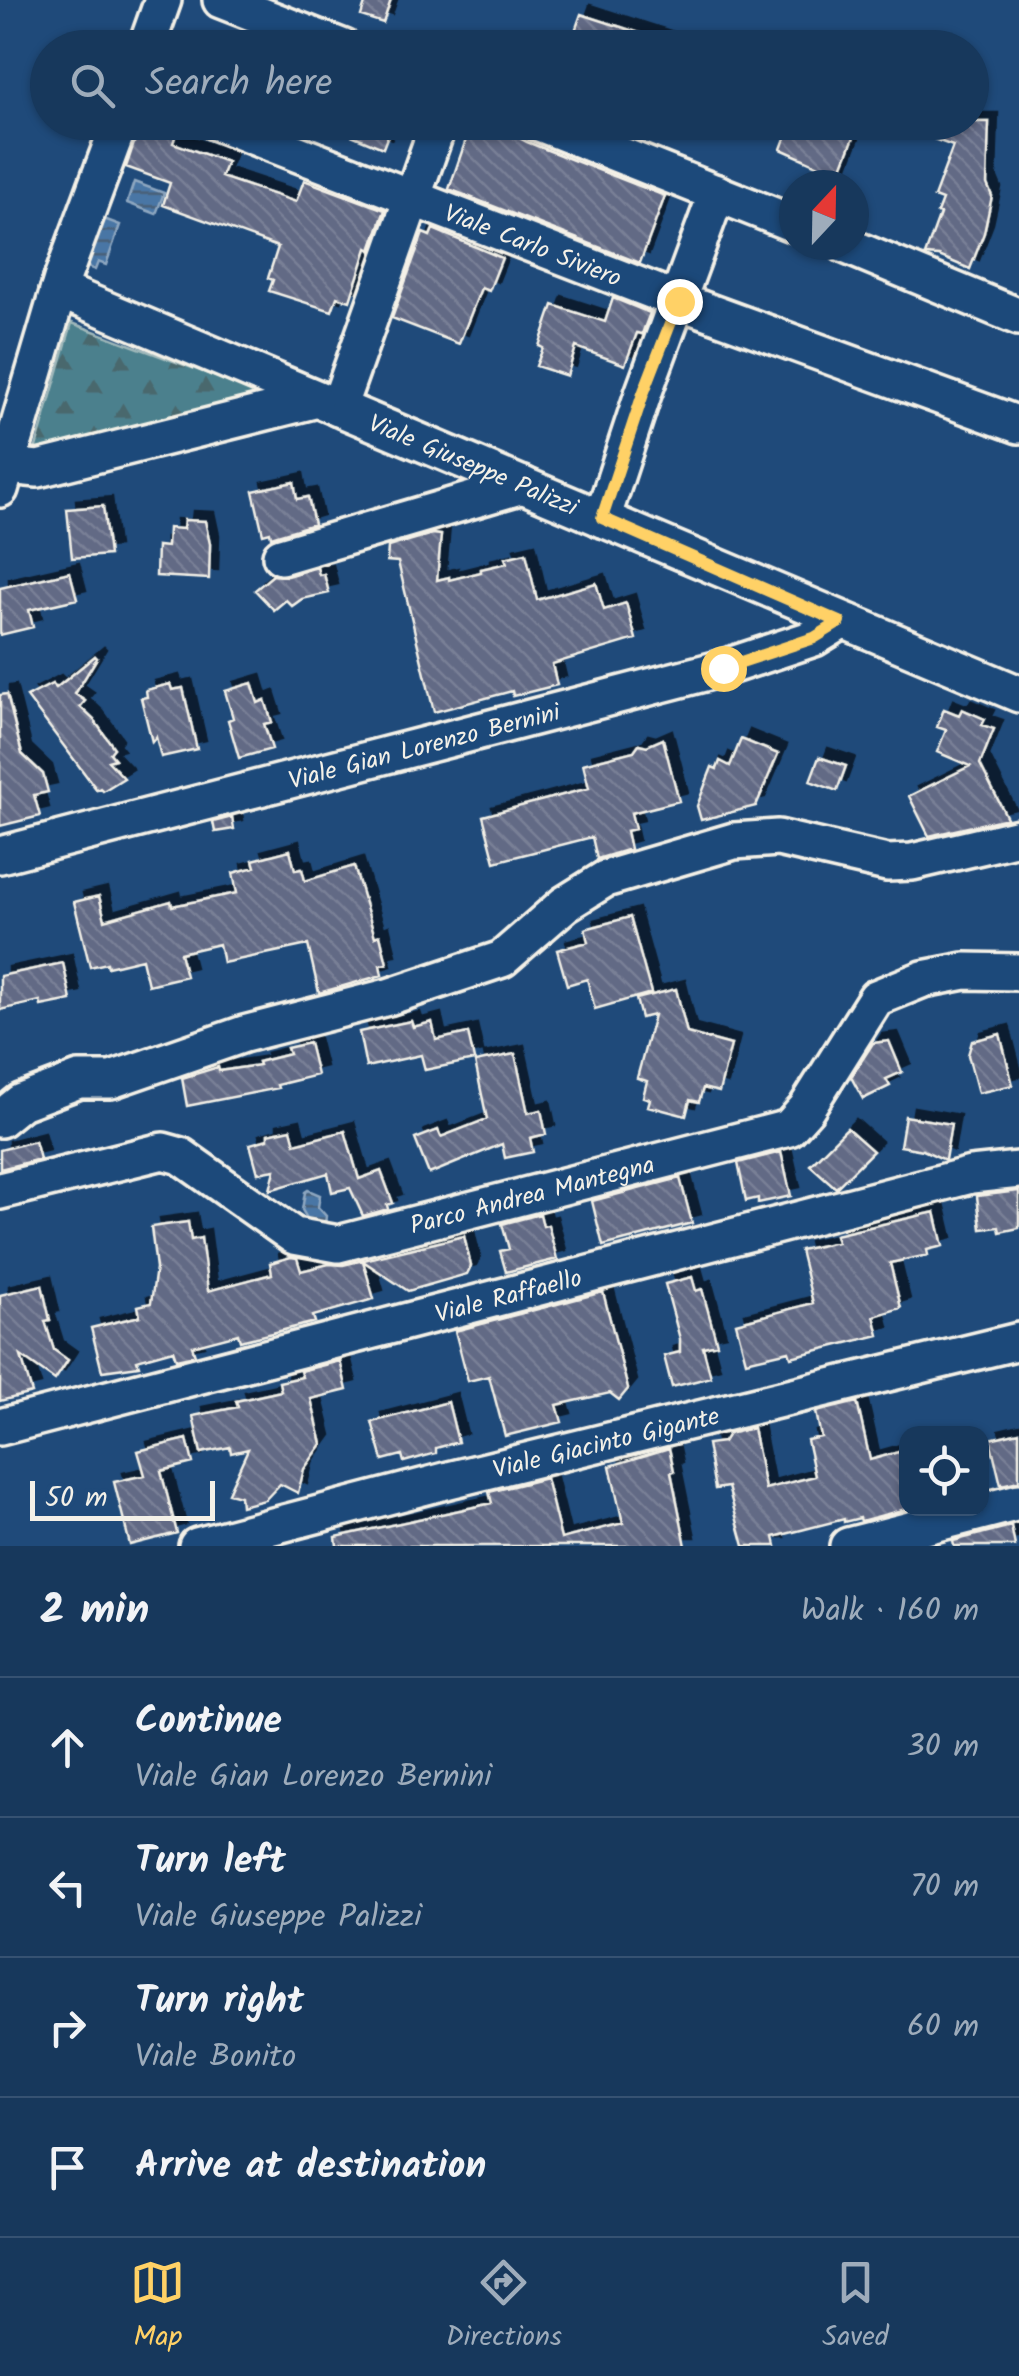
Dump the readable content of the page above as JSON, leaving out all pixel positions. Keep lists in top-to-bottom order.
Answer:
{
  "streets": {
    "street": [
      "Viale Carlo Siviero",
      "Viale Giuseppe Palizzi",
      "Viale Gian Lorenzo Bernini",
      "Parco Andrea Mantegna",
      "Viale Raffaello",
      "Viale Giacinto Gigante"
    ]
  },
  "crossings": [
    ["Viale Giuseppe Palizzi", "Viale Gian Lorenzo Bernini"]
  ],
  "scale_bar": "50 m",
  "north": "top",
  "page": {
    "search": "Search here",
    "scale": "50 m",
    "heading": ["2 min", "Walk · 160 m"],
    "list": [
      ["Continue", "Viale Gian Lorenzo Bernini", "30 m"],
      ["Turn left", "Viale Giuseppe Palizzi", "70 m"],
      ["Turn right", "Viale Bonito", "60 m"],
      "Arrive at destination"
    ],
    "nav": ["Map", "Directions", "Saved"]
  }
}
